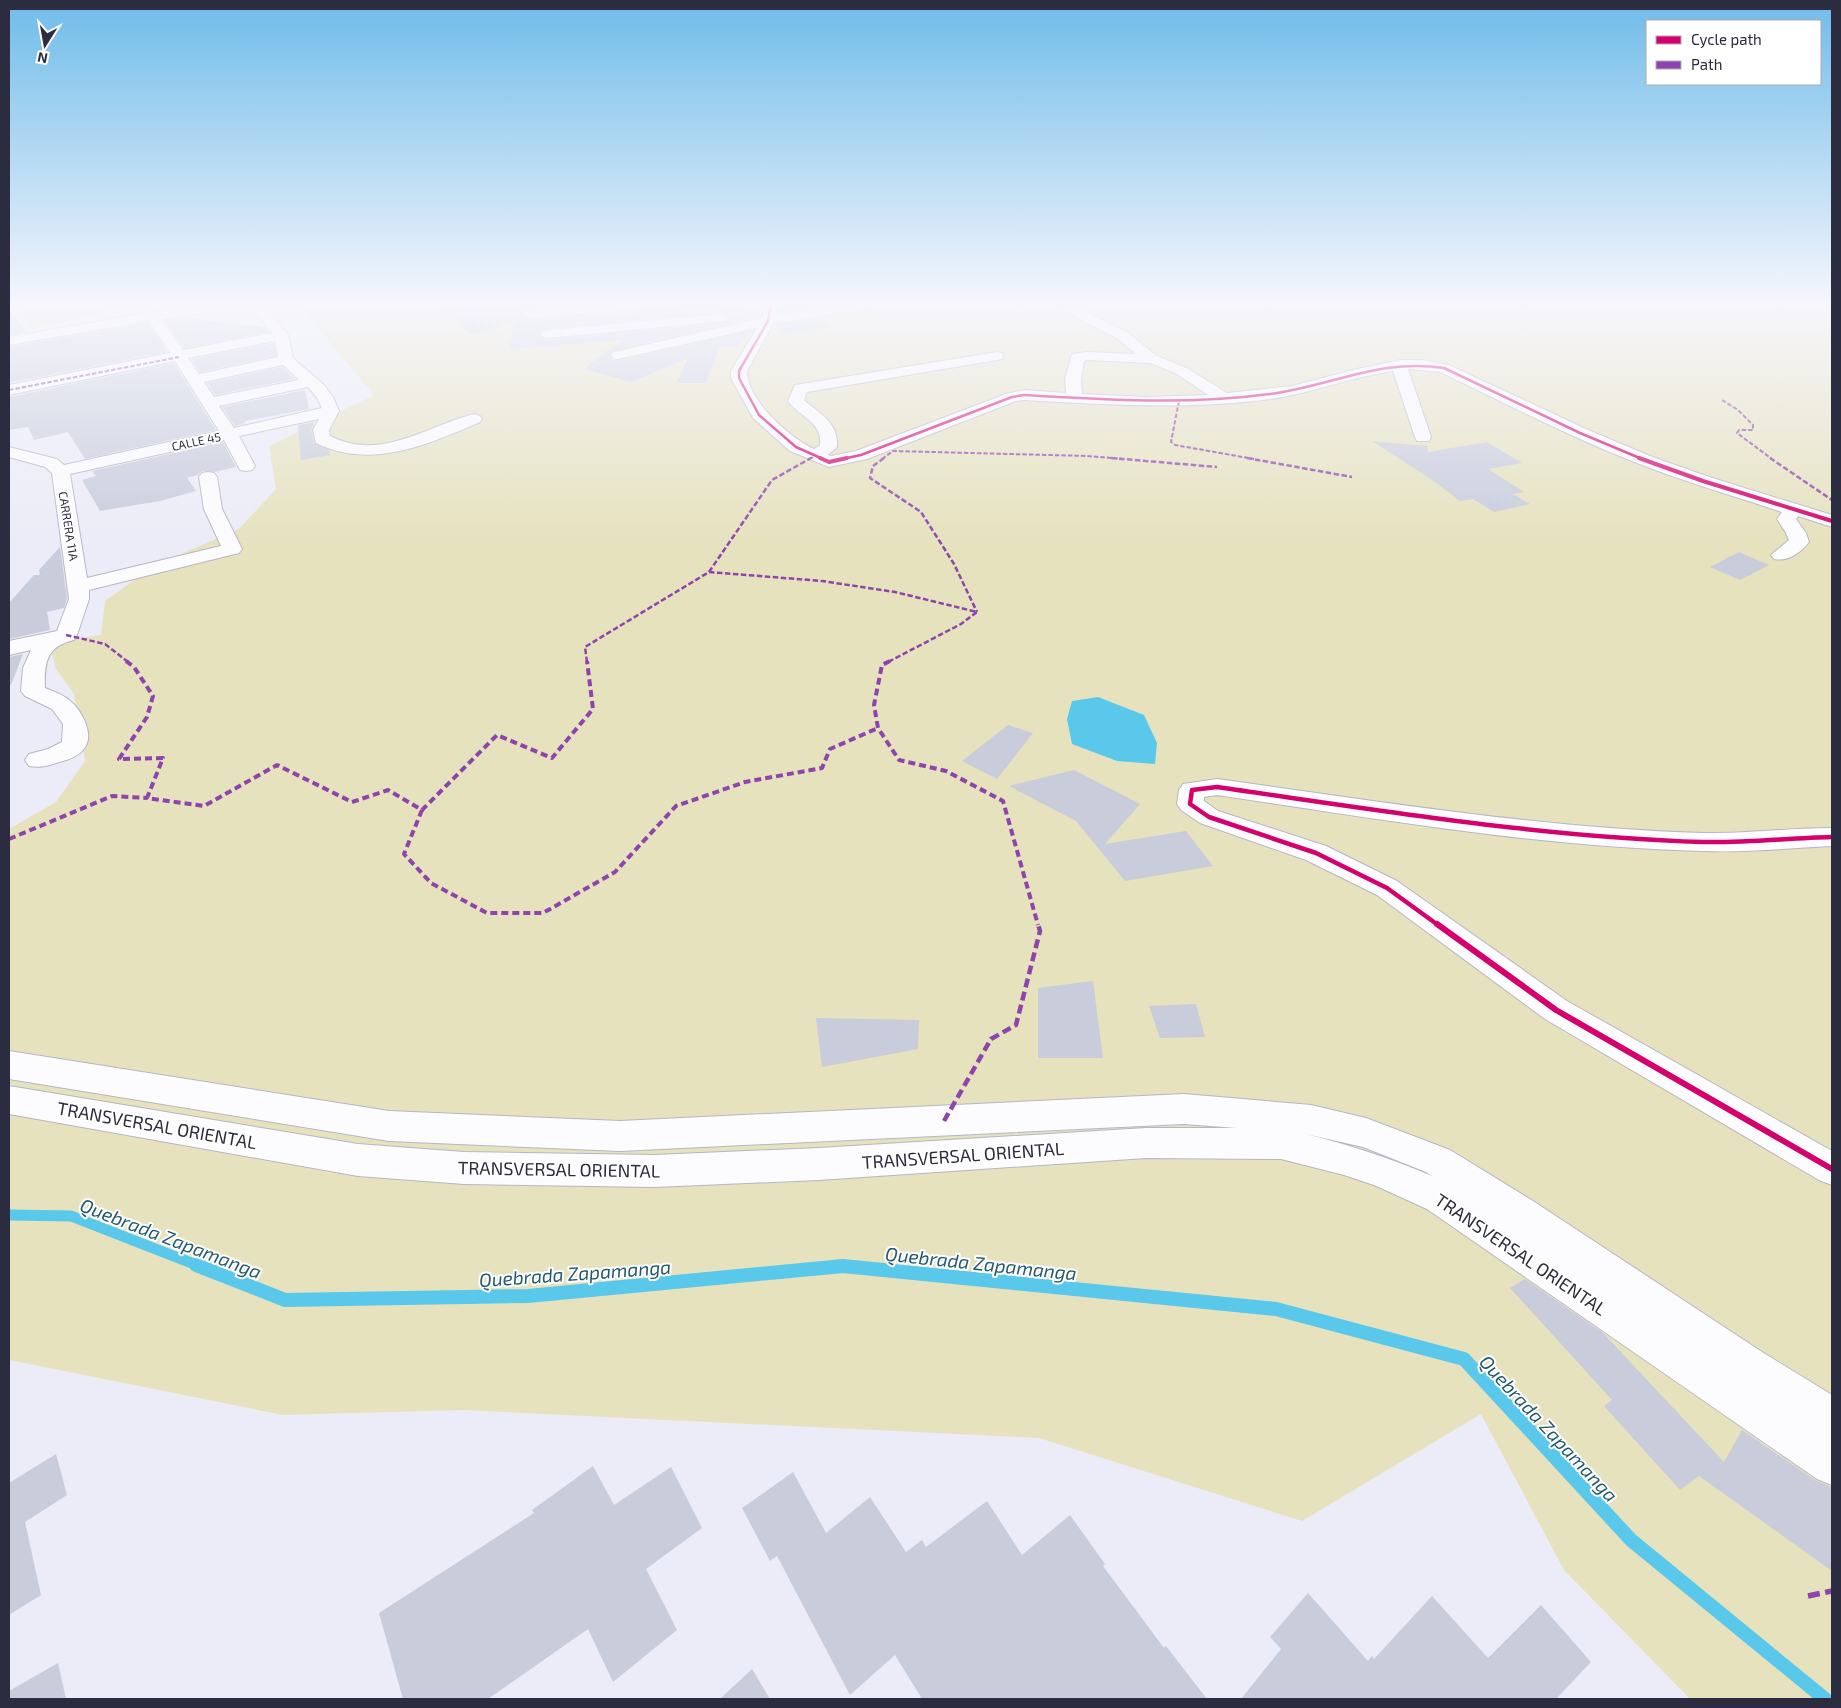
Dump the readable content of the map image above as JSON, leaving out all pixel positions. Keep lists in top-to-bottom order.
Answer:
{
  "streets": {
    "street": ["CALLE 45", "CARRERA 11A", "TRANSVERSAL ORIENTAL"]
  },
  "crossings": [
    ["CALLE 45", "CARRERA 11A"]
  ],
  "water": ["Quebrada Zapamanga"],
  "legend": ["Cycle path", "Path"],
  "north": "bottom"
}
